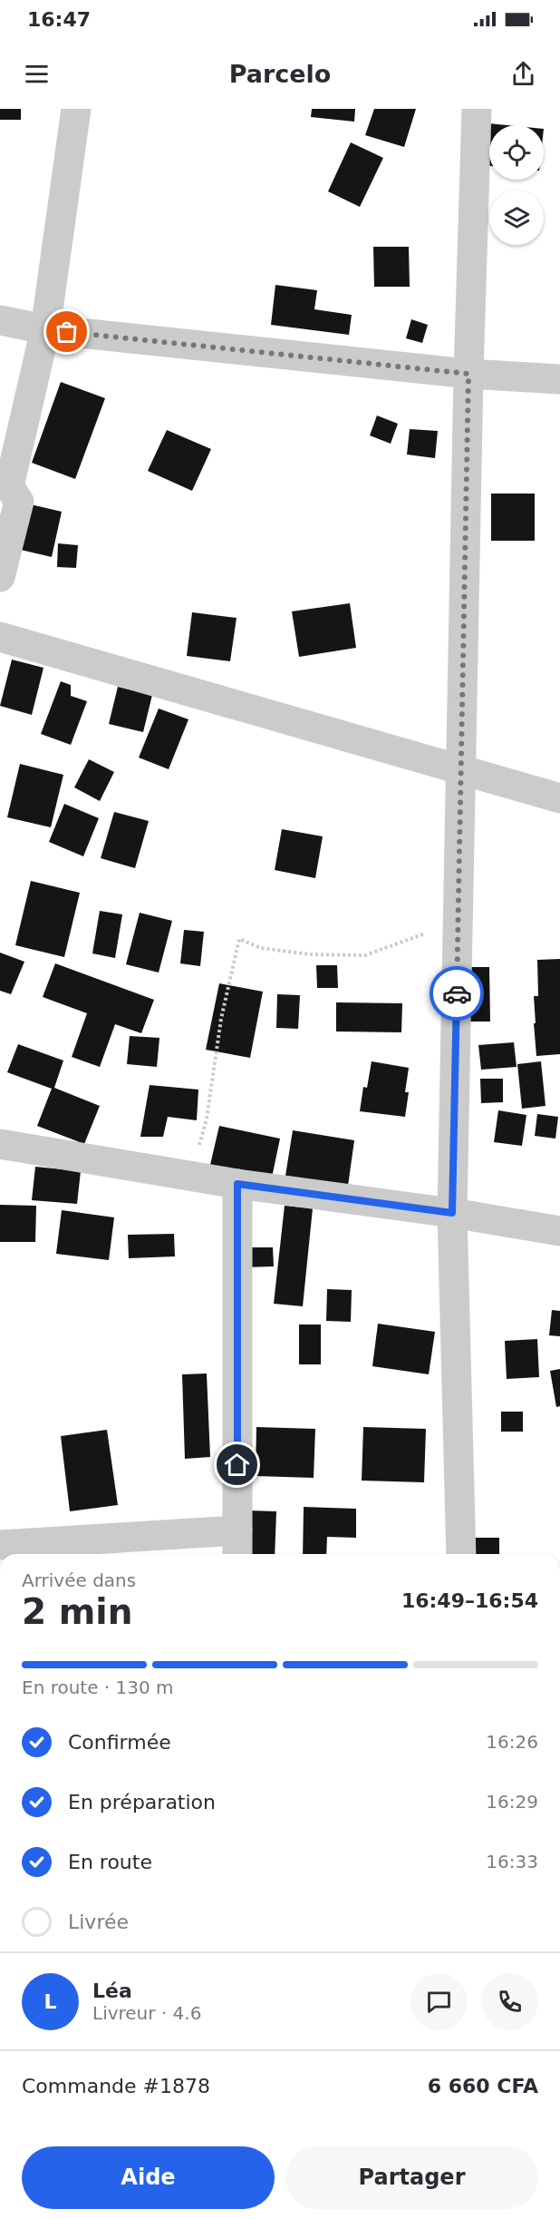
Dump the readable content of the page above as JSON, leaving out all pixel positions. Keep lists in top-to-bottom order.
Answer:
{
  "page": {
    "status": "16:47",
    "header": "Parcelo",
    "heading": ["2 min", "Arrivée dans", "16:49–16:54"],
    "panel": [
      "Léa",
      "Livreur · 4.6",
      "Commande #1878",
      "6 660 CFA"
    ],
    "bar": "En route · 130 m",
    "list": [
      ["Confirmée", "16:26"],
      ["En préparation", "16:29"],
      ["En route", "16:33"],
      "Livrée"
    ],
    "round": "L",
    "buttons": ["Aide", "Partager"]
  }
}
